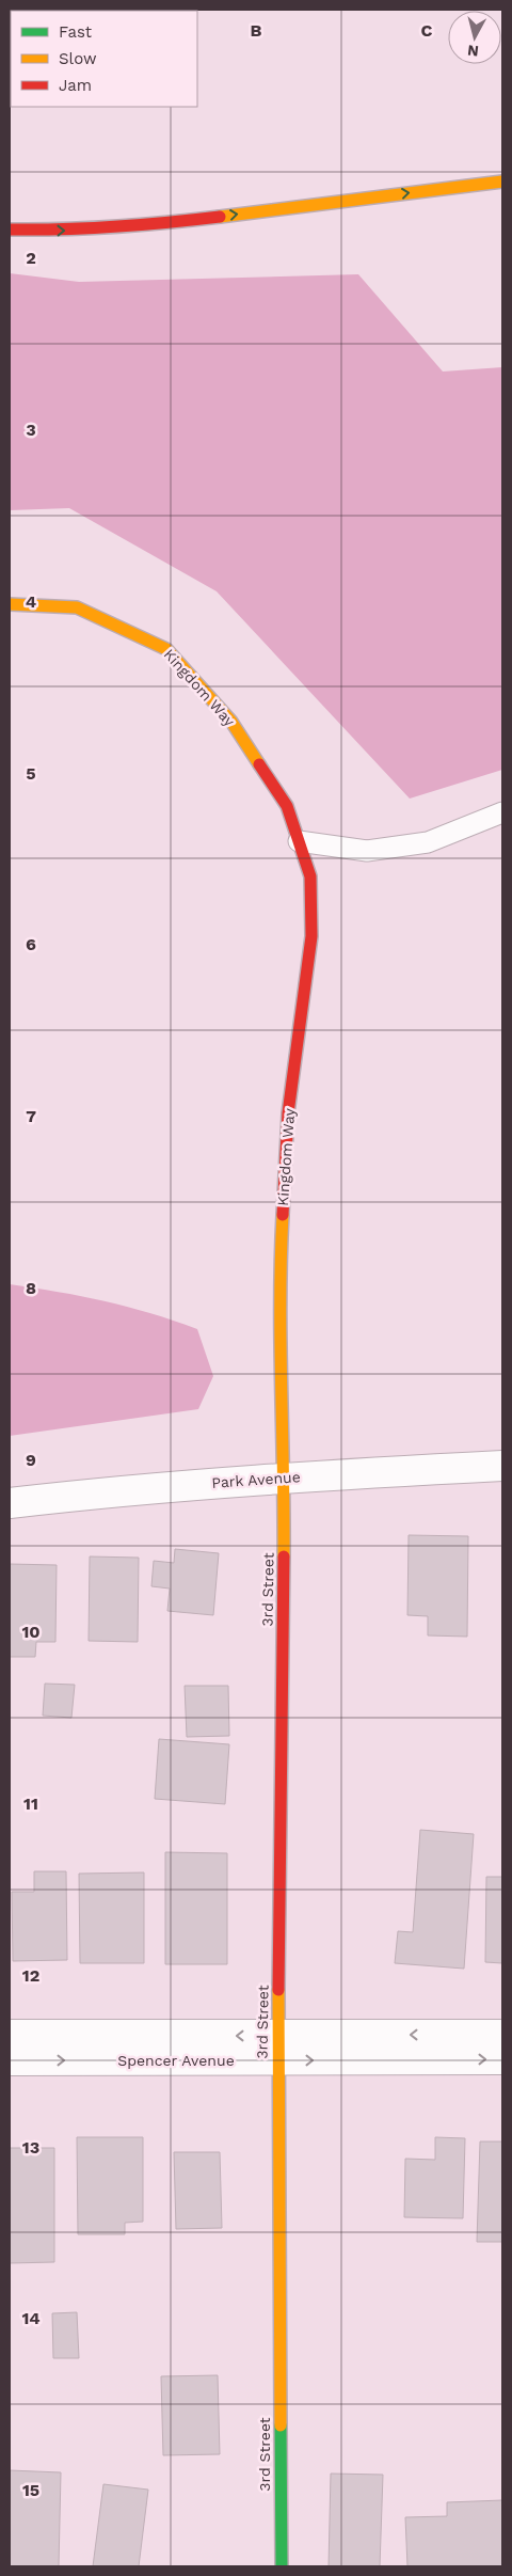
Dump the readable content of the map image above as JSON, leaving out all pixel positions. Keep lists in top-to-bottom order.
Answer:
{
  "streets": {
    "main road": ["Kingdom Way", "3rd Street"],
    "street": ["Park Avenue", "Spencer Avenue"]
  },
  "crossings": [
    ["Kingdom Way", "Park Avenue"],
    ["Kingdom Way", "3rd Street"],
    ["Park Avenue", "3rd Street"],
    ["3rd Street", "Spencer Avenue"]
  ],
  "legend": ["Fast", "Slow", "Jam"],
  "north": "bottom",
  "grid": {
    "columns": ["B", "C"],
    "rows": [
      "2",
      "3",
      "4",
      "5",
      "6",
      "7",
      "8",
      "9",
      "10",
      "11",
      "12",
      "13",
      "14",
      "15"
    ]
  }
}
